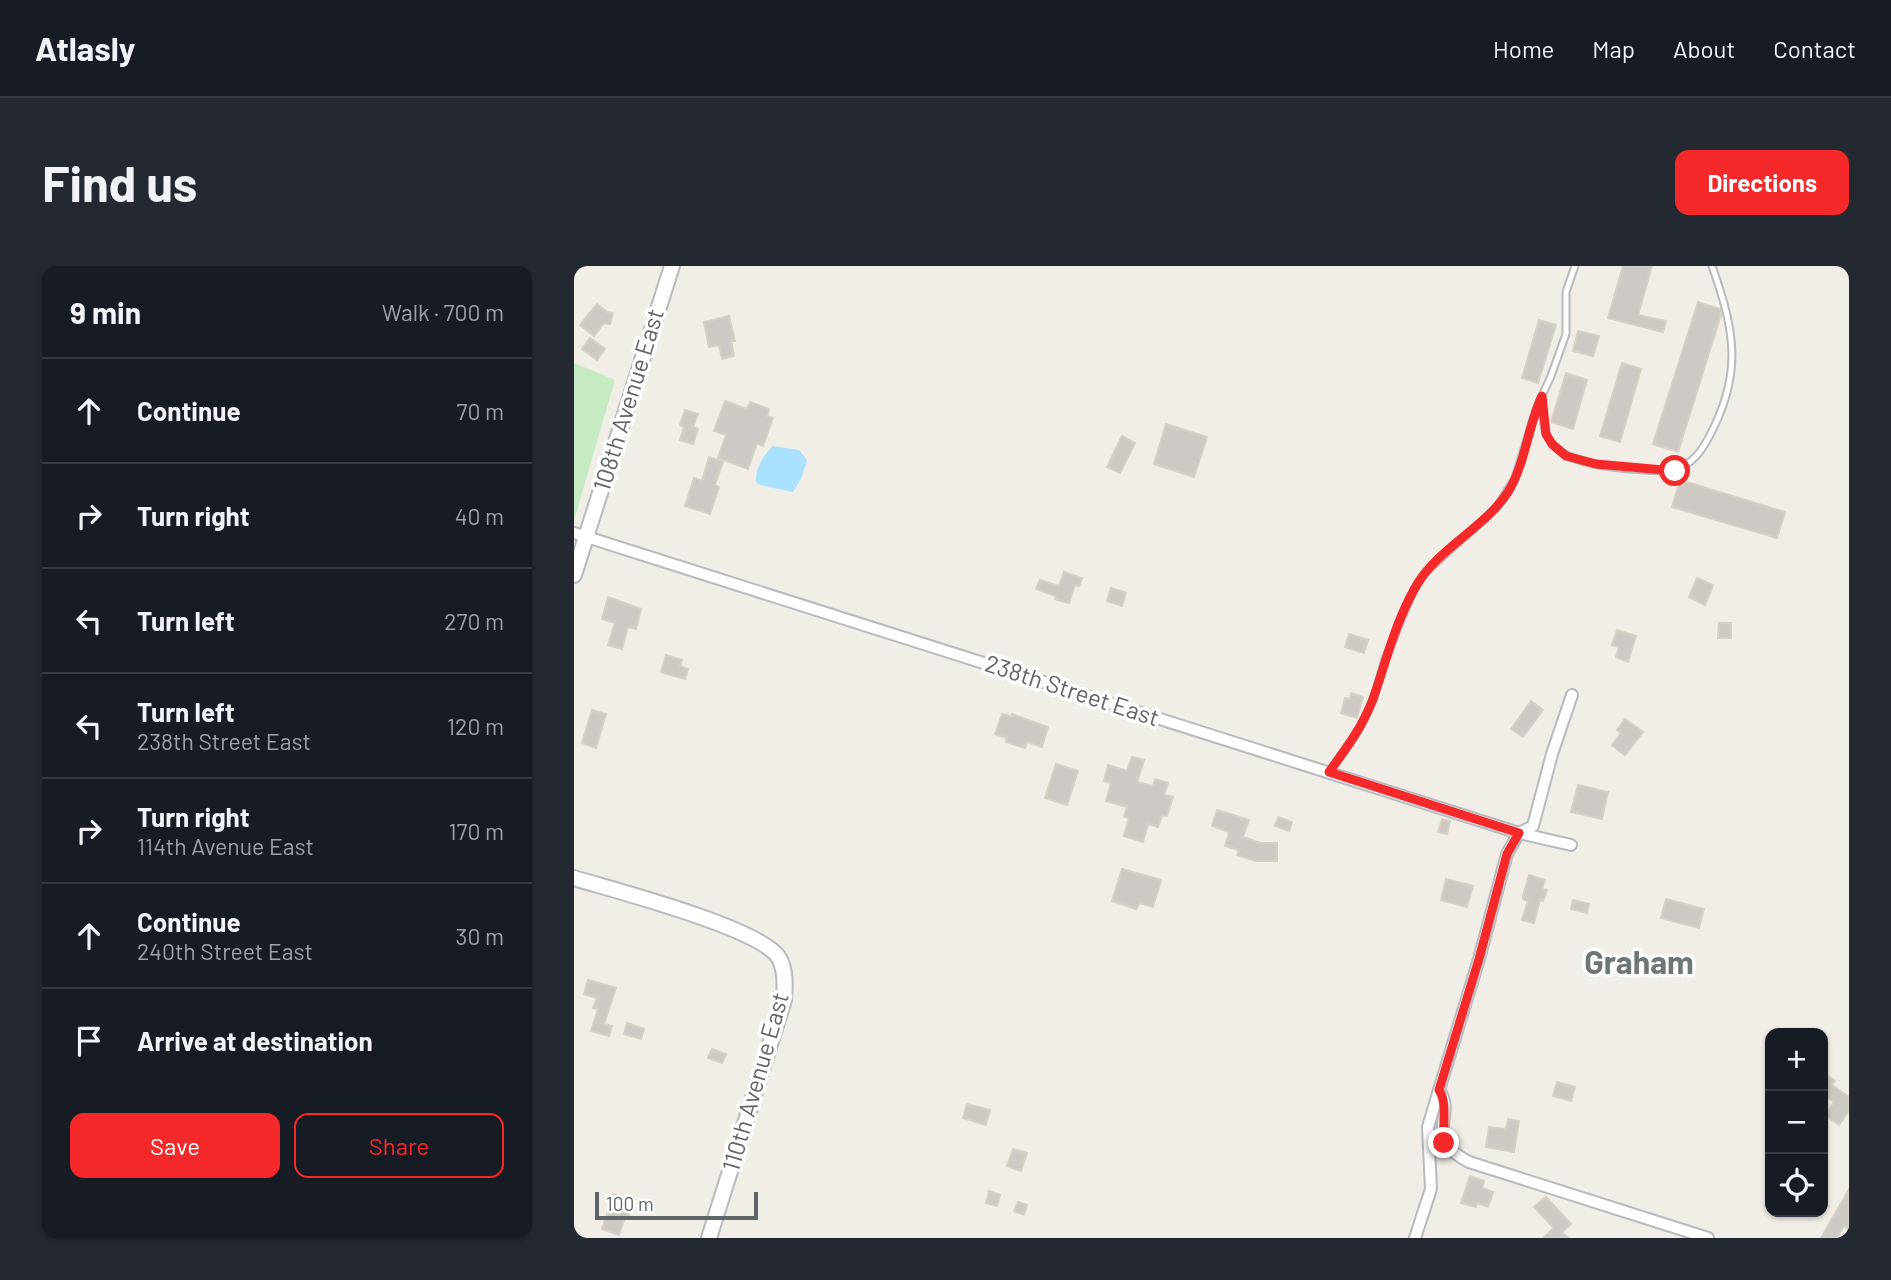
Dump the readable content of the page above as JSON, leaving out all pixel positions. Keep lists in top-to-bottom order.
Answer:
{
  "streets": {
    "street": ["108th Avenue East", "238th Street East", "110th Avenue East"]
  },
  "crossings": [
    ["108th Avenue East", "238th Street East"]
  ],
  "districts": ["Graham"],
  "scale_bar": "100 m",
  "page": {
    "header": "Atlasly",
    "nav": [
      "Home",
      "Map",
      "About",
      "Contact"
    ],
    "buttons": [
      "Directions",
      ["Save", "Share"]
    ],
    "title": "Find us",
    "heading": ["9 min", "Walk · 700 m"],
    "list": [
      ["Continue", "70 m"],
      ["Turn right", "40 m"],
      ["Turn left", "270 m"],
      ["Turn left", "238th Street East", "120 m"],
      ["Turn right", "114th Avenue East", "170 m"],
      ["Continue", "240th Street East", "30 m"],
      "Arrive at destination"
    ],
    "map_buttons": ["+", "−"],
    "scale": "100 m"
  }
}
